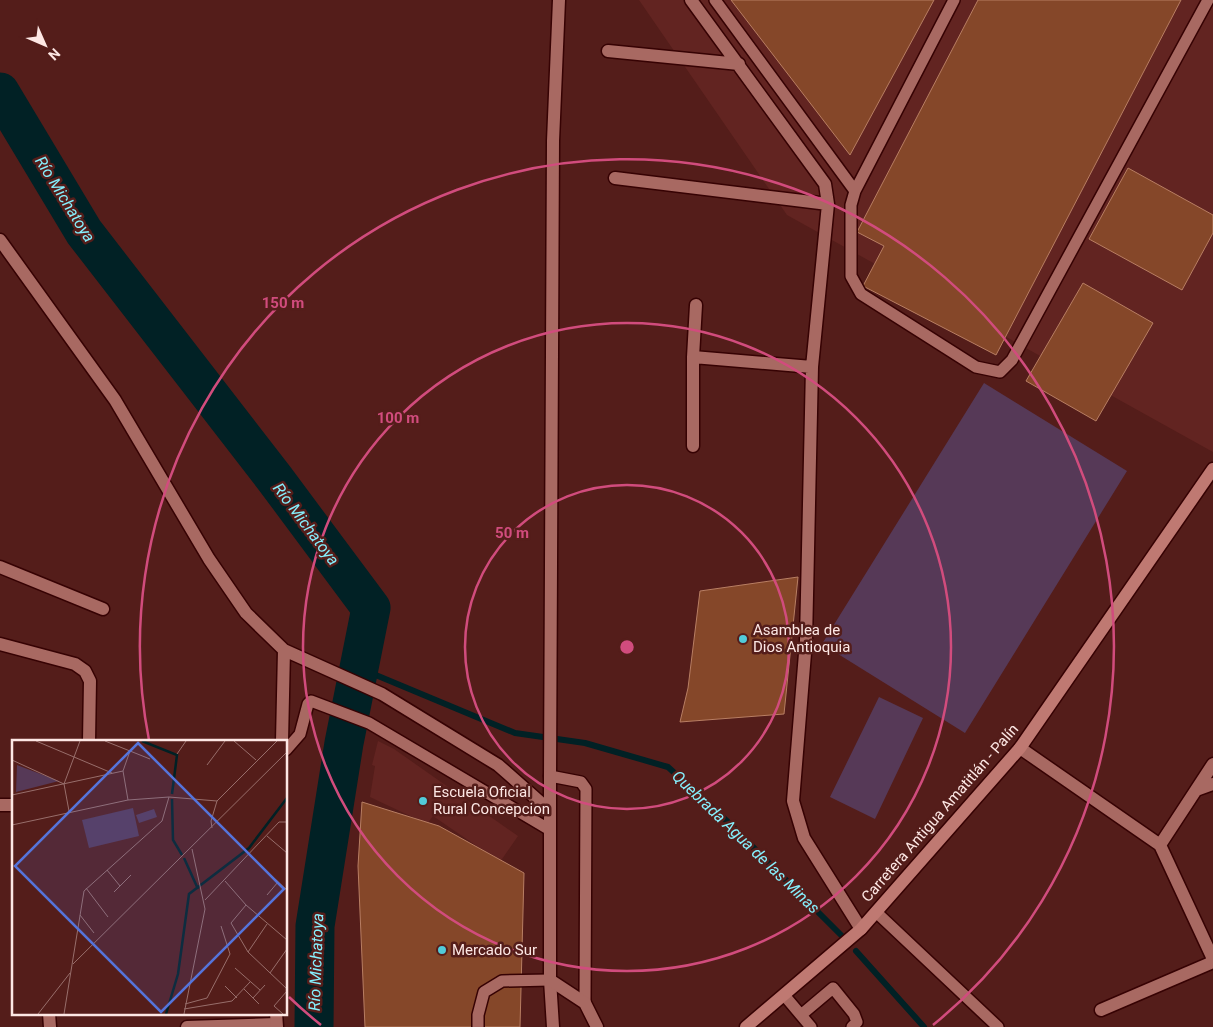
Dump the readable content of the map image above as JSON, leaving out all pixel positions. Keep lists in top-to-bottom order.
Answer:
{
  "streets": {
    "main road": ["Carretera Antigua Amatitlán - Palín"]
  },
  "water": ["Río Michatoya", "Quebrada Agua de las Minas"],
  "places": ["Asamblea de Dios Antioquia", "Escuela Oficial Rural Concepcion", "Mercado Sur"],
  "north": "bottom right",
  "rings": ["150 m", "100 m", "50 m"]
}
